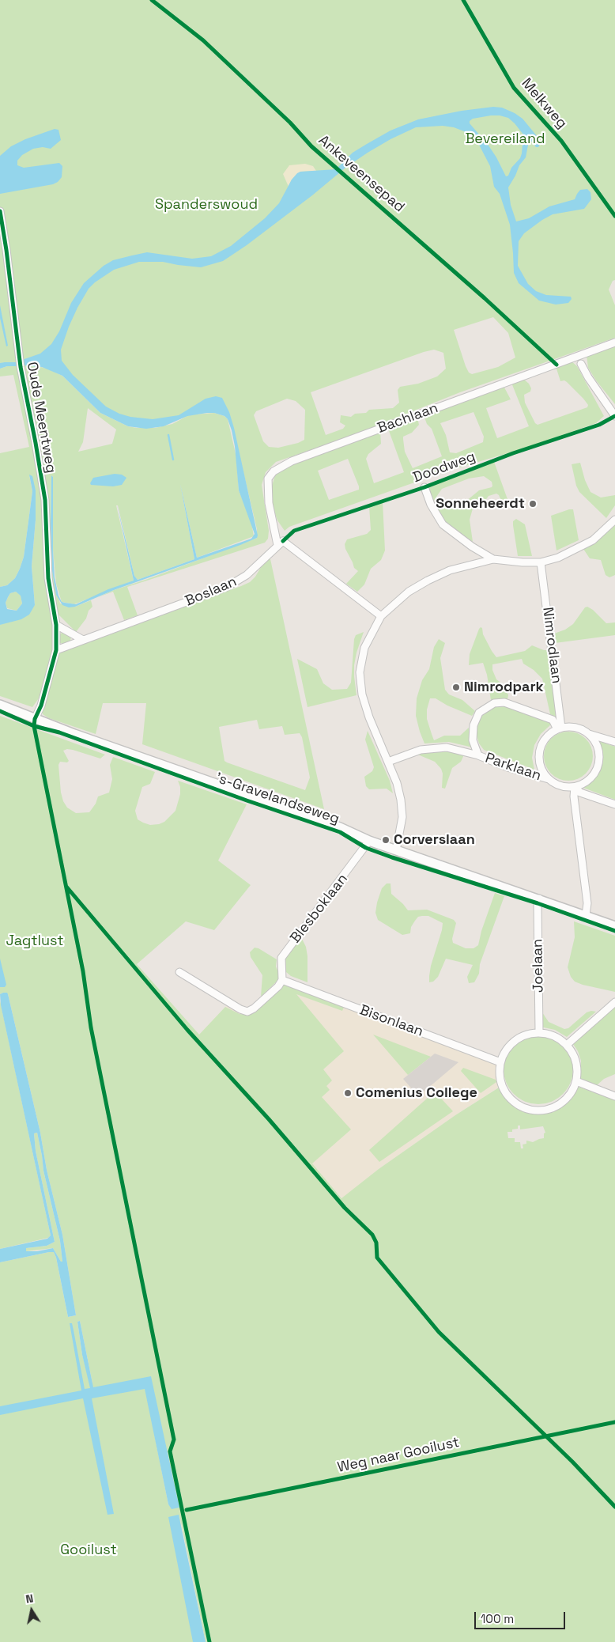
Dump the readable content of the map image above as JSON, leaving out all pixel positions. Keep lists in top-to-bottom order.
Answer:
{
  "streets": {
    "street": [
      "Oude Meentweg",
      "Bachlaan",
      "Boslaan",
      "Nimrodlaan",
      "Parklaan",
      "'s-Gravelandseweg",
      "Blesboklaan",
      "Joelaan",
      "Bisonlaan"
    ],
    "cycle path": [
      "Melkweg",
      "Ankeveensepad",
      "Doodweg",
      "Weg naar Gooilust"
    ]
  },
  "crossings": [
    ["Oude Meentweg", "Boslaan"],
    ["Oude Meentweg", "'s-Gravelandseweg"],
    ["Bachlaan", "Boslaan"],
    ["Nimrodlaan", "Parklaan"],
    ["'s-Gravelandseweg", "Blesboklaan"],
    ["'s-Gravelandseweg", "Joelaan"],
    ["Blesboklaan", "Bisonlaan"],
    ["Joelaan", "Bisonlaan"]
  ],
  "parks": [
    "Bevereiland",
    "Spanderswoud",
    "Jagtlust",
    "Gooilust"
  ],
  "places": [
    "Sonneheerdt",
    "Nimrodpark",
    "Corverslaan",
    "Comenius College"
  ],
  "scale_bar": "100 m",
  "north": "top"
}
